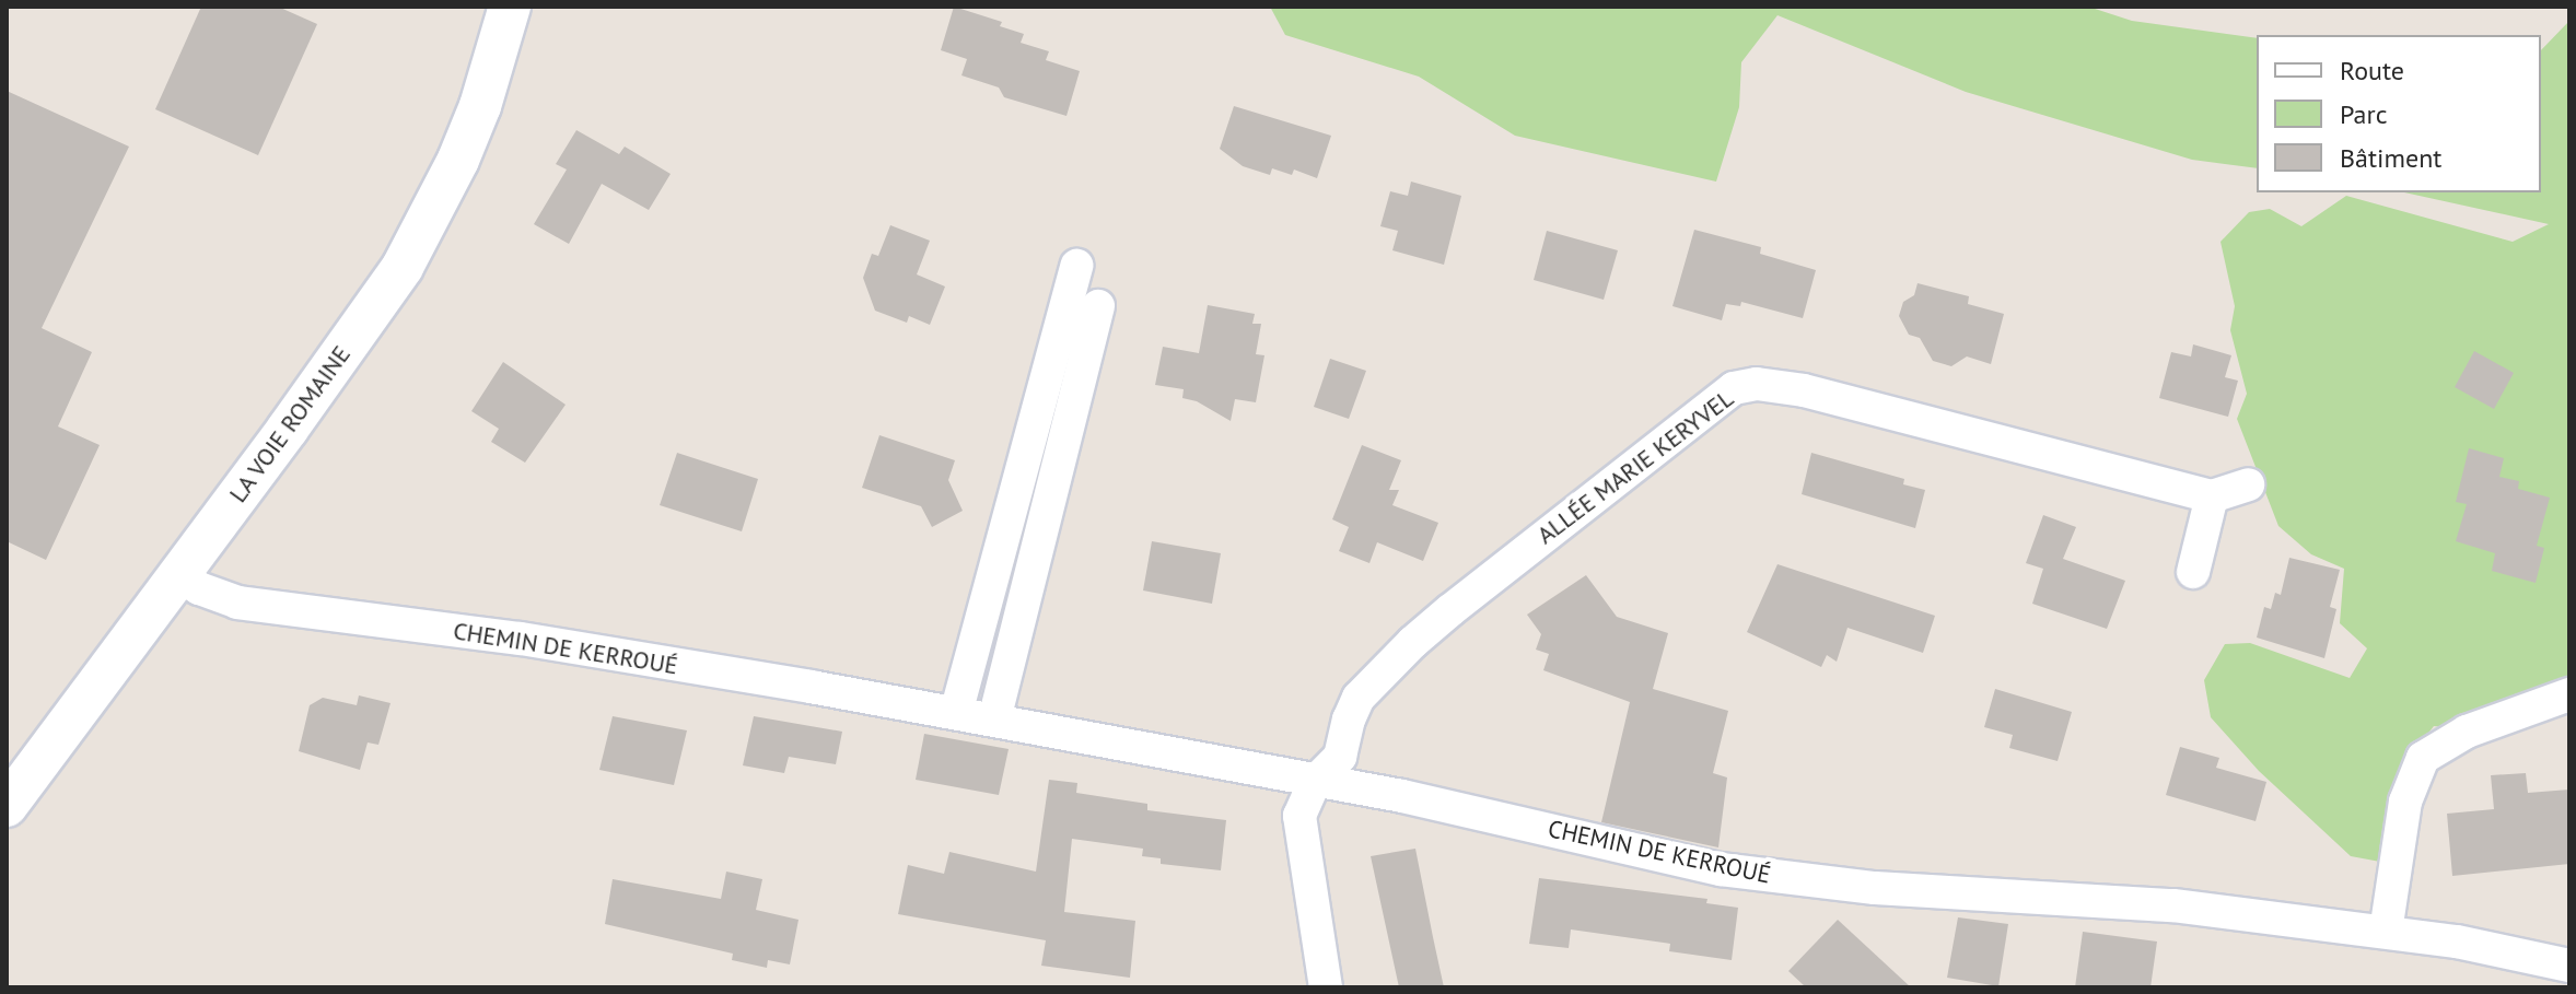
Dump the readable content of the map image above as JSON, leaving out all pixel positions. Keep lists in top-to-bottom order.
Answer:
{
  "streets": {
    "street": ["LA VOIE ROMAINE", "ALLÉE MARIE KERYVEL", "CHEMIN DE KERROUÉ"]
  },
  "crossings": [
    ["LA VOIE ROMAINE", "CHEMIN DE KERROUÉ"],
    ["ALLÉE MARIE KERYVEL", "CHEMIN DE KERROUÉ"]
  ],
  "legend": ["Route", "Parc", "Bâtiment"]
}
